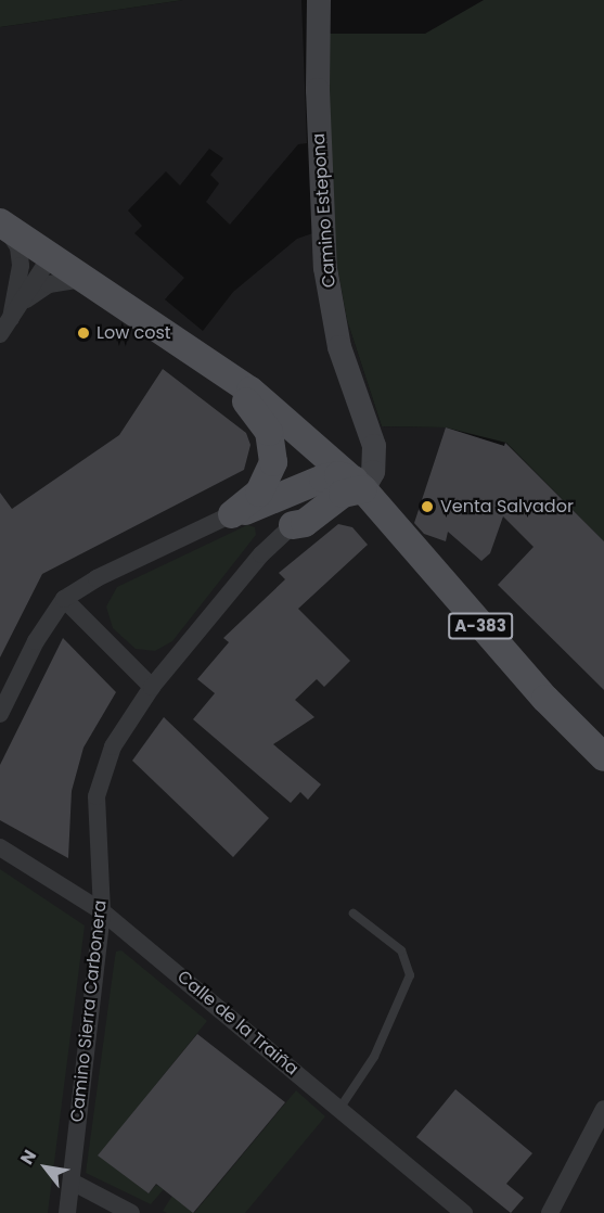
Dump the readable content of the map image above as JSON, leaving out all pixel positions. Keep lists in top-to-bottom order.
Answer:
{
  "streets": {
    "main road": ["Camino Estepona", "A-383"],
    "street": ["Camino Sierra Carbonera", "Calle de la Traiña"]
  },
  "crossings": [
    ["Camino Estepona", "A-383"],
    ["Camino Sierra Carbonera", "Calle de la Traiña"]
  ],
  "places": ["Low cost", "Venta Salvador"],
  "north": "top left"
}
